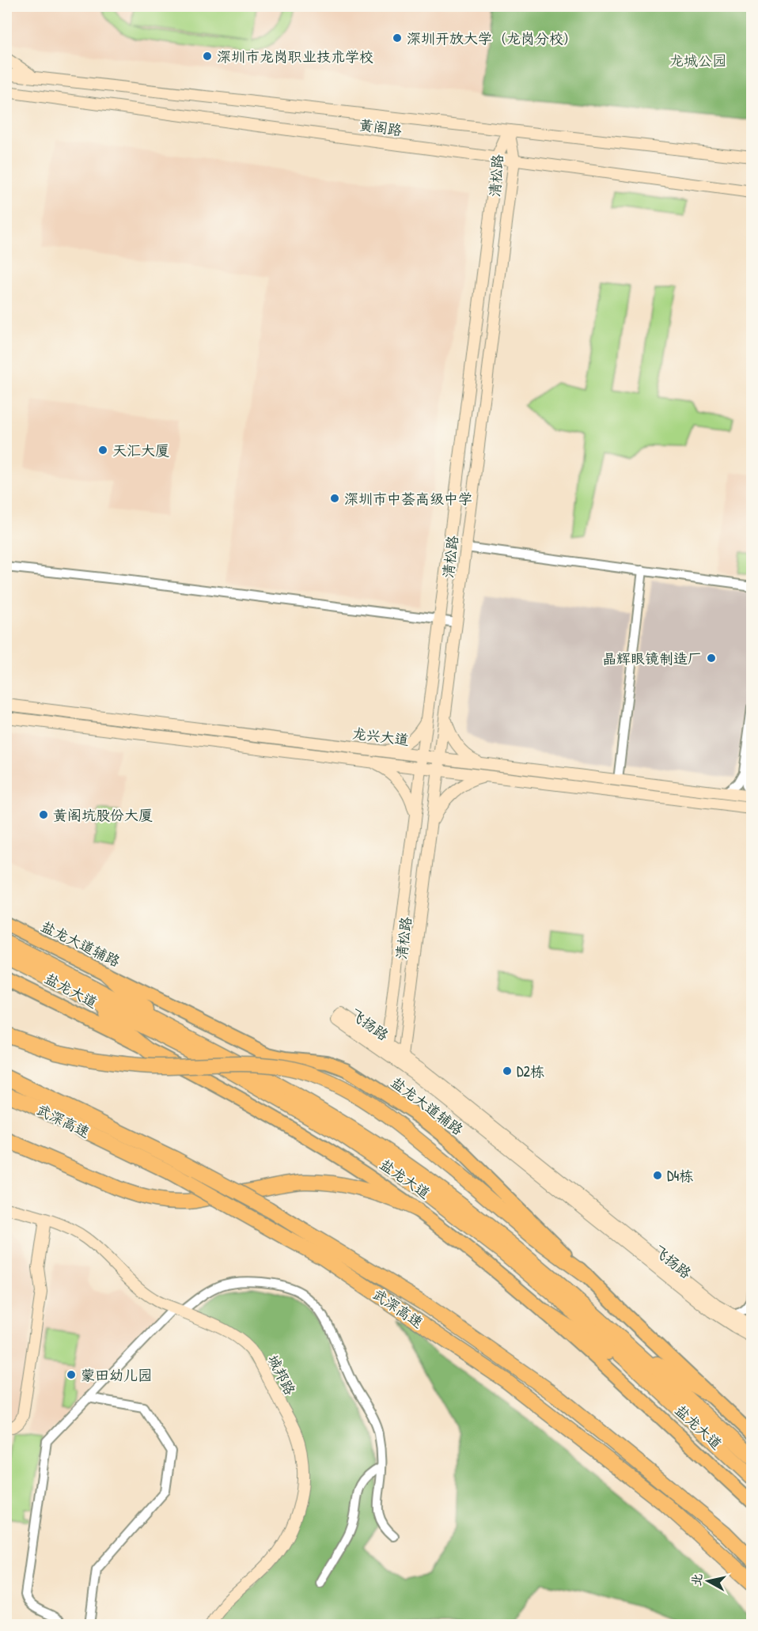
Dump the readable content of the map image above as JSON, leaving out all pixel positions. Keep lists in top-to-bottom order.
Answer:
{
  "streets": {
    "highway": ["盐龙大道", "武深高速"],
    "main road": ["盐龙大道辅路"],
    "street": [
      "黄阁路",
      "清松路",
      "龙兴大道",
      "飞扬路",
      "城邦路"
    ]
  },
  "crossings": [
    ["黄阁路", "清松路"],
    ["清松路", "龙兴大道"],
    ["清松路", "飞扬路"]
  ],
  "parks": ["龙城公园"],
  "places": [
    "深圳开放大学（龙岗分校）",
    "深圳市龙岗职业技术学校",
    "天汇大厦",
    "深圳市中荟高级中学",
    "晶辉眼镜制造厂",
    "黄阁坑股份大厦",
    "D2栋",
    "D4栋",
    "蒙田幼儿园"
  ],
  "north": "left"
}
